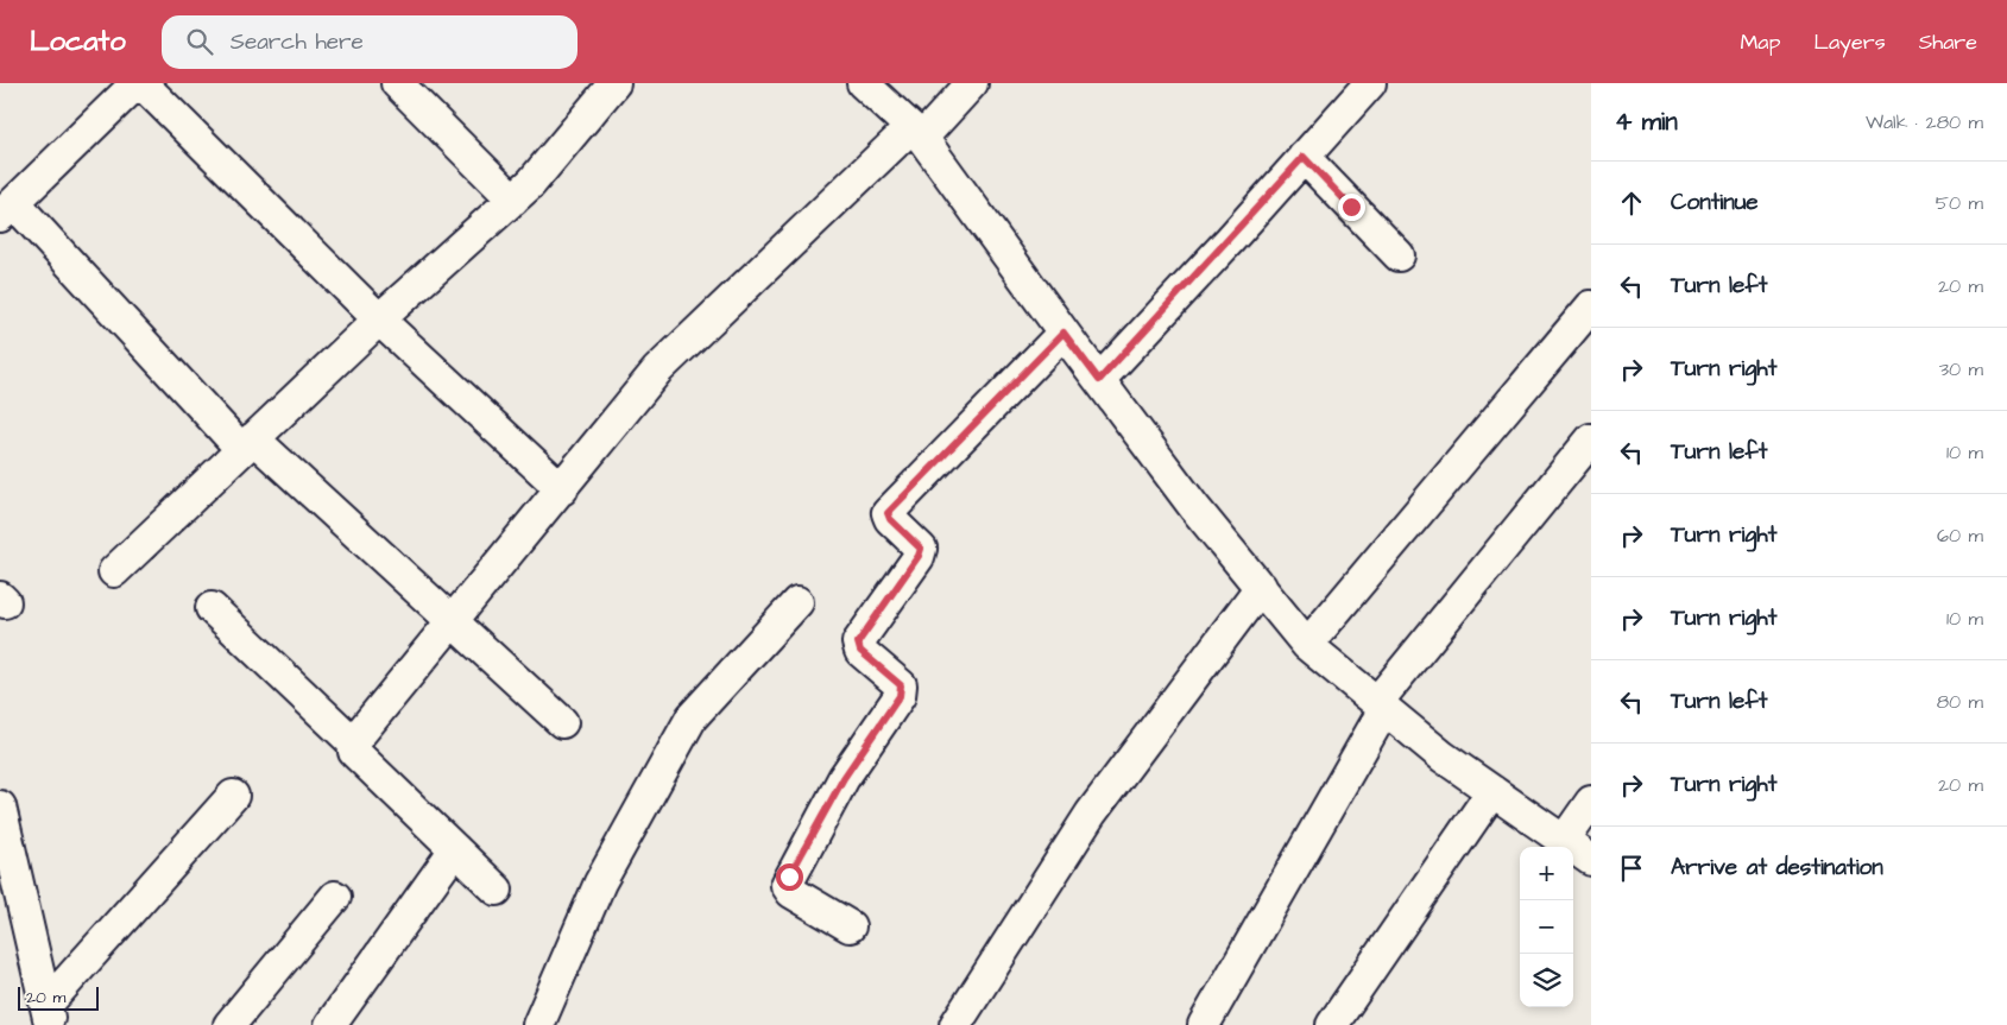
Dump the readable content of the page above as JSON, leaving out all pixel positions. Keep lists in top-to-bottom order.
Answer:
{
  "scale_bar": "20 m",
  "page": {
    "header": "Locato",
    "search": "Search here",
    "nav": ["Map", "Layers", "Share"],
    "heading": ["4 min", "Walk · 280 m"],
    "list": [
      ["Continue", "50 m"],
      ["Turn left", "20 m"],
      ["Turn right", "30 m"],
      ["Turn left", "10 m"],
      ["Turn right", "60 m"],
      ["Turn right", "10 m"],
      ["Turn left", "80 m"],
      ["Turn right", "20 m"],
      "Arrive at destination"
    ],
    "map_buttons": ["+", "−"],
    "scale": "20 m"
  }
}
